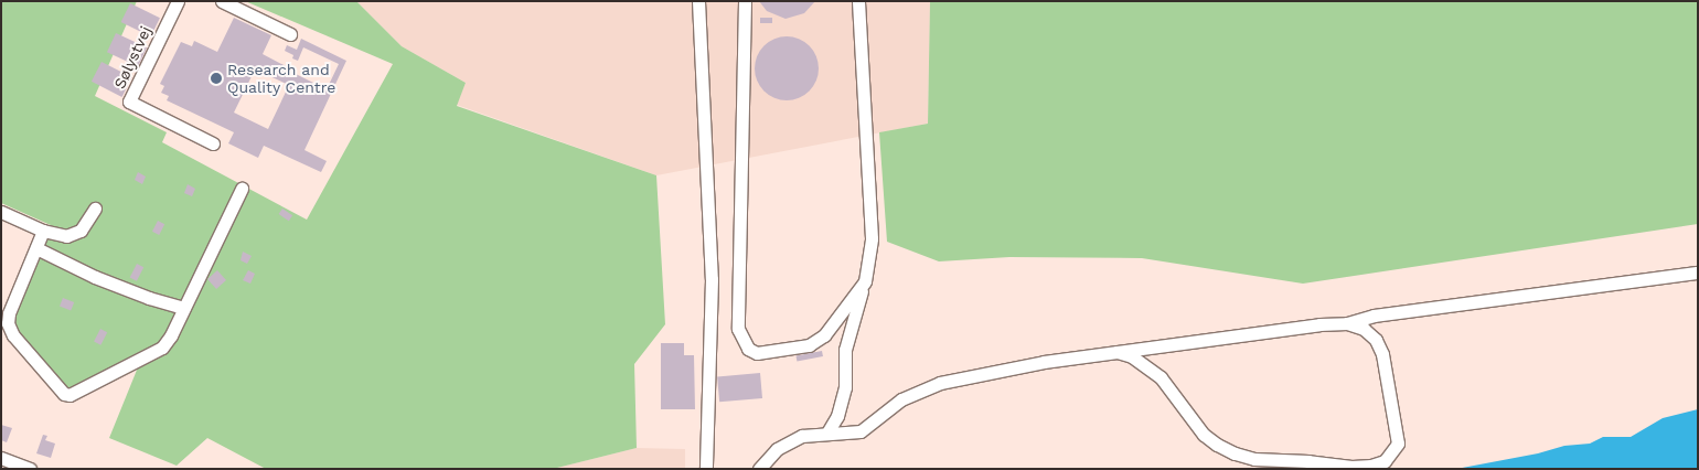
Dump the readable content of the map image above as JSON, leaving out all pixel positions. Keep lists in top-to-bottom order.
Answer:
{
  "streets": {
    "street": ["Sølystvej"]
  },
  "places": ["Research and Quality Centre"]
}
